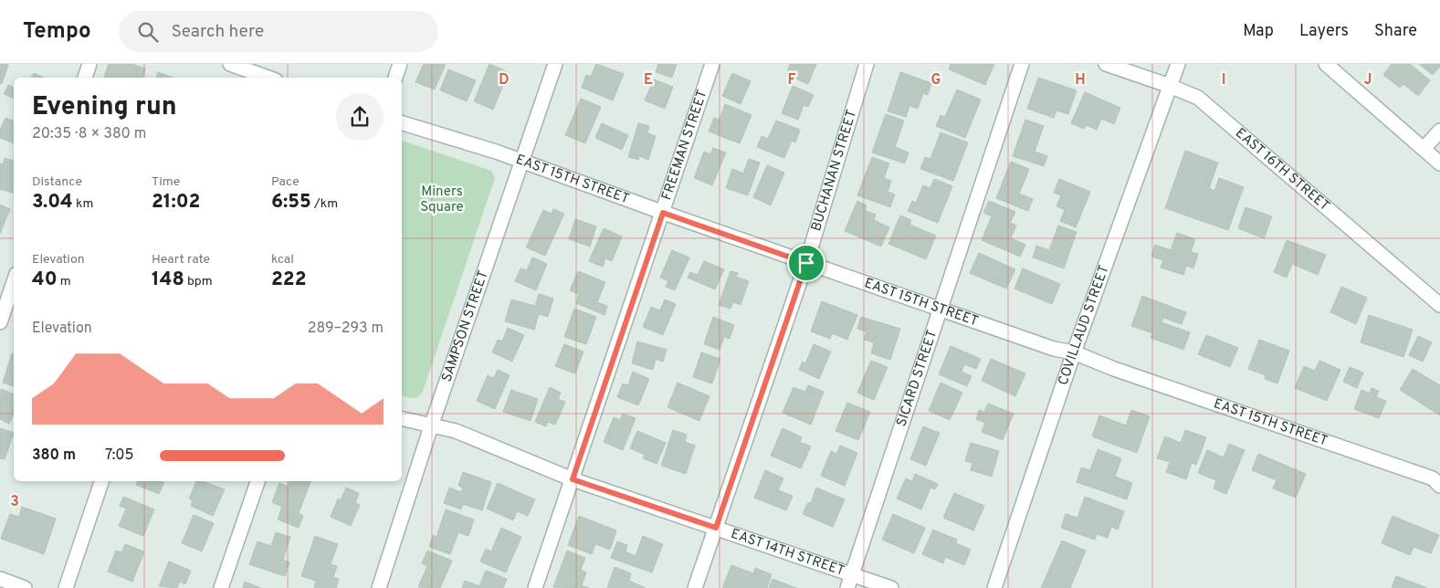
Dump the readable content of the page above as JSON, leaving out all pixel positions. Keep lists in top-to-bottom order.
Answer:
{
  "streets": {
    "street": [
      "FREEMAN STREET",
      "EAST 16TH STREET",
      "BUCHANAN STREET",
      "EAST 15TH STREET",
      "COVILLAUD STREET",
      "SAMPSON STREET",
      "SICARD STREET",
      "EAST 14TH STREET"
    ]
  },
  "crossings": [
    ["FREEMAN STREET", "EAST 15TH STREET"],
    ["FREEMAN STREET", "EAST 14TH STREET"],
    ["EAST 16TH STREET", "COVILLAUD STREET"],
    ["BUCHANAN STREET", "EAST 15TH STREET"],
    ["BUCHANAN STREET", "EAST 14TH STREET"],
    ["EAST 15TH STREET", "COVILLAUD STREET"],
    ["EAST 15TH STREET", "SAMPSON STREET"],
    ["EAST 15TH STREET", "SICARD STREET"],
    ["SAMPSON STREET", "EAST 14TH STREET"],
    ["SICARD STREET", "EAST 14TH STREET"]
  ],
  "parks": ["Miners Square"],
  "page": {
    "header": "Tempo",
    "search": "Search here",
    "nav": ["Map", "Layers", "Share"],
    "heading": ["Evening run", "20:35 · 8 × 380 m"],
    "stats": [
      ["Distance", "3.04 km"],
      ["Time", "21:02"],
      ["Pace", "6:55 /km"],
      ["Elevation", "40 m"],
      ["Heart rate", "148 bpm"],
      ["kcal", "222"]
    ],
    "chart": ["Elevation", "289–293 m"],
    "list": [
      {
        "name": "380 m",
        "note": "7:05"
      }
    ]
  },
  "grid": {
    "columns": [
      "D",
      "E",
      "F",
      "G",
      "H",
      "I",
      "J"
    ],
    "rows": ["3"]
  }
}
